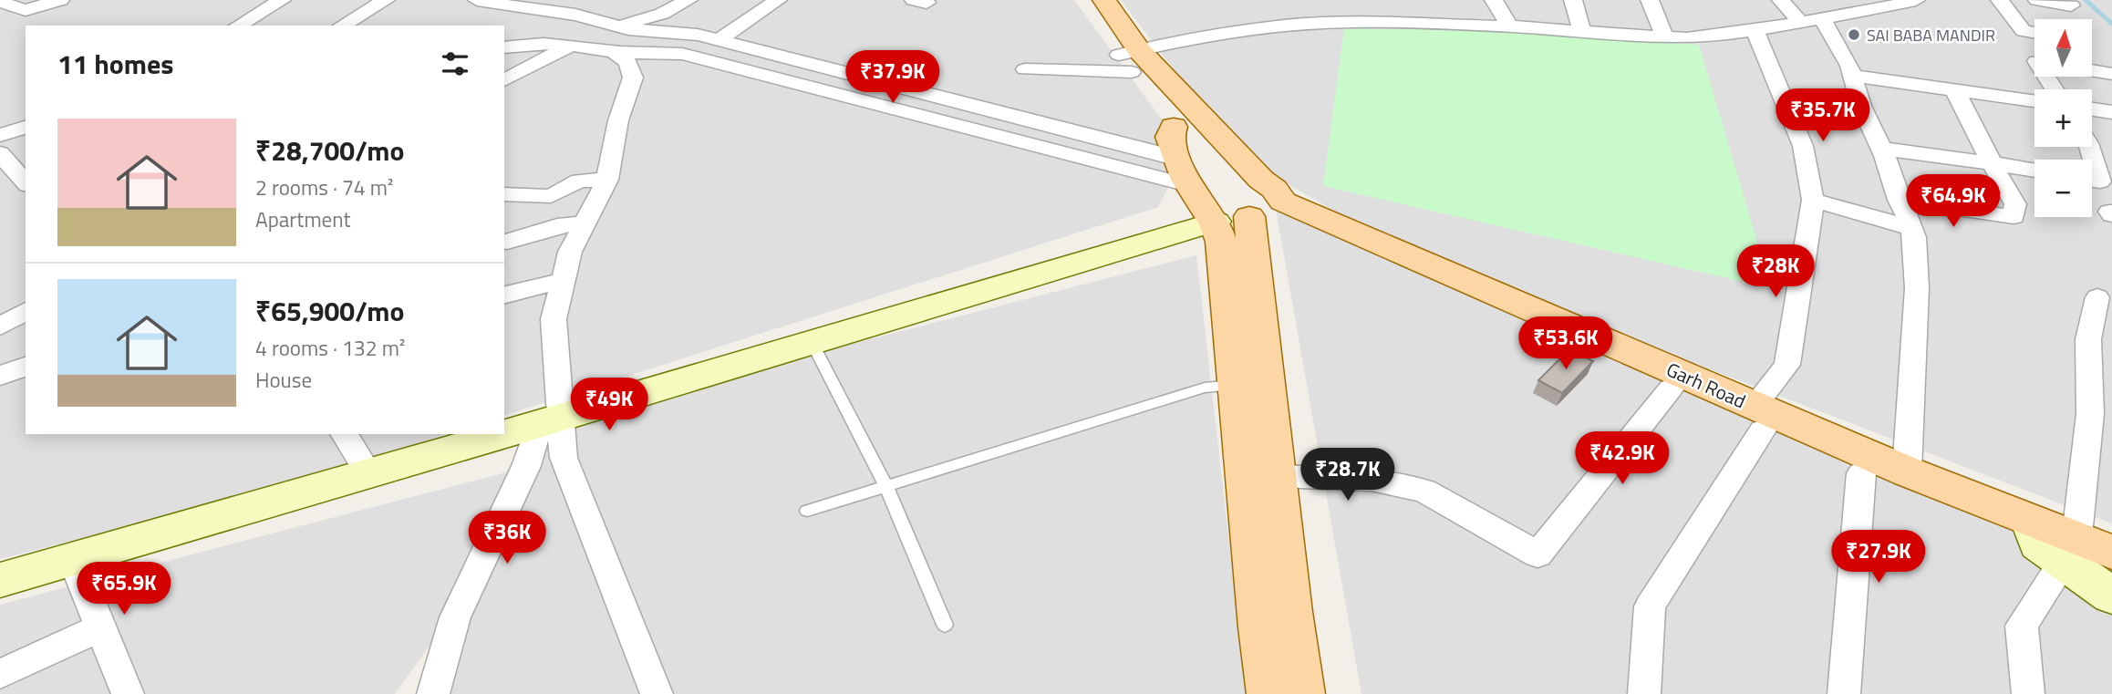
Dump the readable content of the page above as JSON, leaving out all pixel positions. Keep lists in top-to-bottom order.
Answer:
{
  "streets": {
    "main road": ["Garh Road"]
  },
  "places": ["SAI BABA MANDIR"],
  "north": "top",
  "page": {
    "map_buttons": ["+", "−"],
    "heading": "11 homes",
    "price": [
      "₹37.9K",
      "₹35.7K",
      "₹64.9K",
      "₹28K",
      "₹53.6K",
      "₹49K",
      "₹42.9K",
      "₹28.7K",
      "₹36K",
      "₹27.9K",
      "₹65.9K"
    ],
    "list": [
      {
        "name": "₹28,700/mo",
        "note": "2 rooms · 74 m² · Apartment"
      },
      {
        "name": "₹65,900/mo",
        "note": "4 rooms · 132 m² · House"
      }
    ]
  }
}
